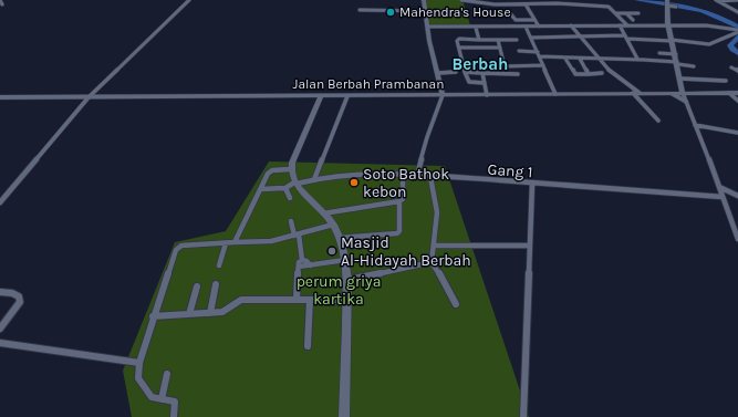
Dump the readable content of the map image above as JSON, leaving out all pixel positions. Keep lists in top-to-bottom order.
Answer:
{
  "streets": {
    "main road": ["Jalan Berbah Prambanan"],
    "street": ["Gang 1"]
  },
  "districts": ["Berbah"],
  "parks": ["perum griya kartika"],
  "places": ["Mahendra's House", "Soto Bathok kebon", "Masjid Al-Hidayah Berbah"]
}
